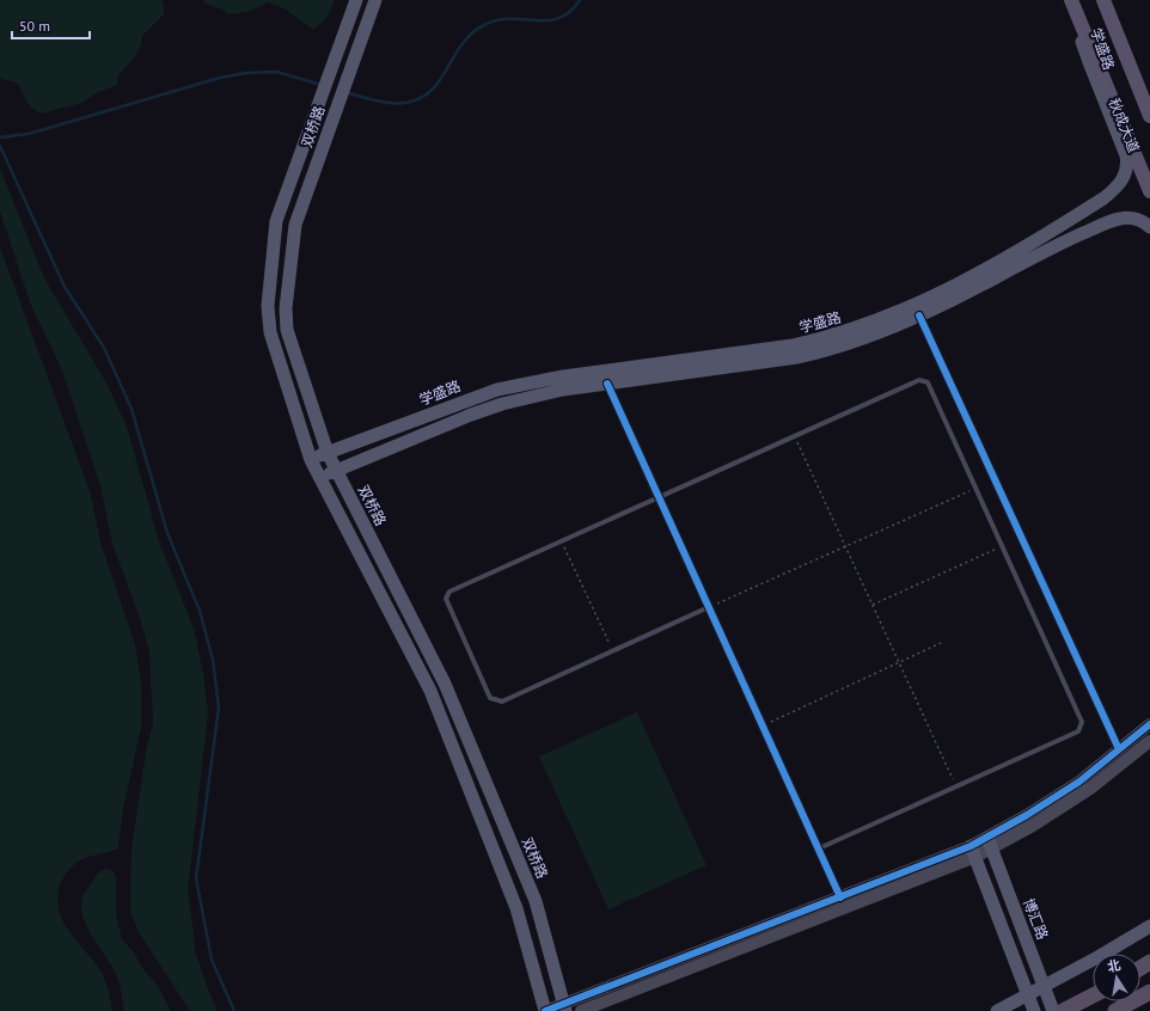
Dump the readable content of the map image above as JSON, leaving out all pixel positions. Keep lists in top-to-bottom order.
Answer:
{
  "streets": {
    "main road": [
      "学盛路",
      "秋成大道",
      "双桥路",
      "博汇路"
    ]
  },
  "crossings": [
    ["学盛路", "秋成大道"],
    ["学盛路", "双桥路"]
  ],
  "scale_bar": "50 m",
  "north": "top"
}
